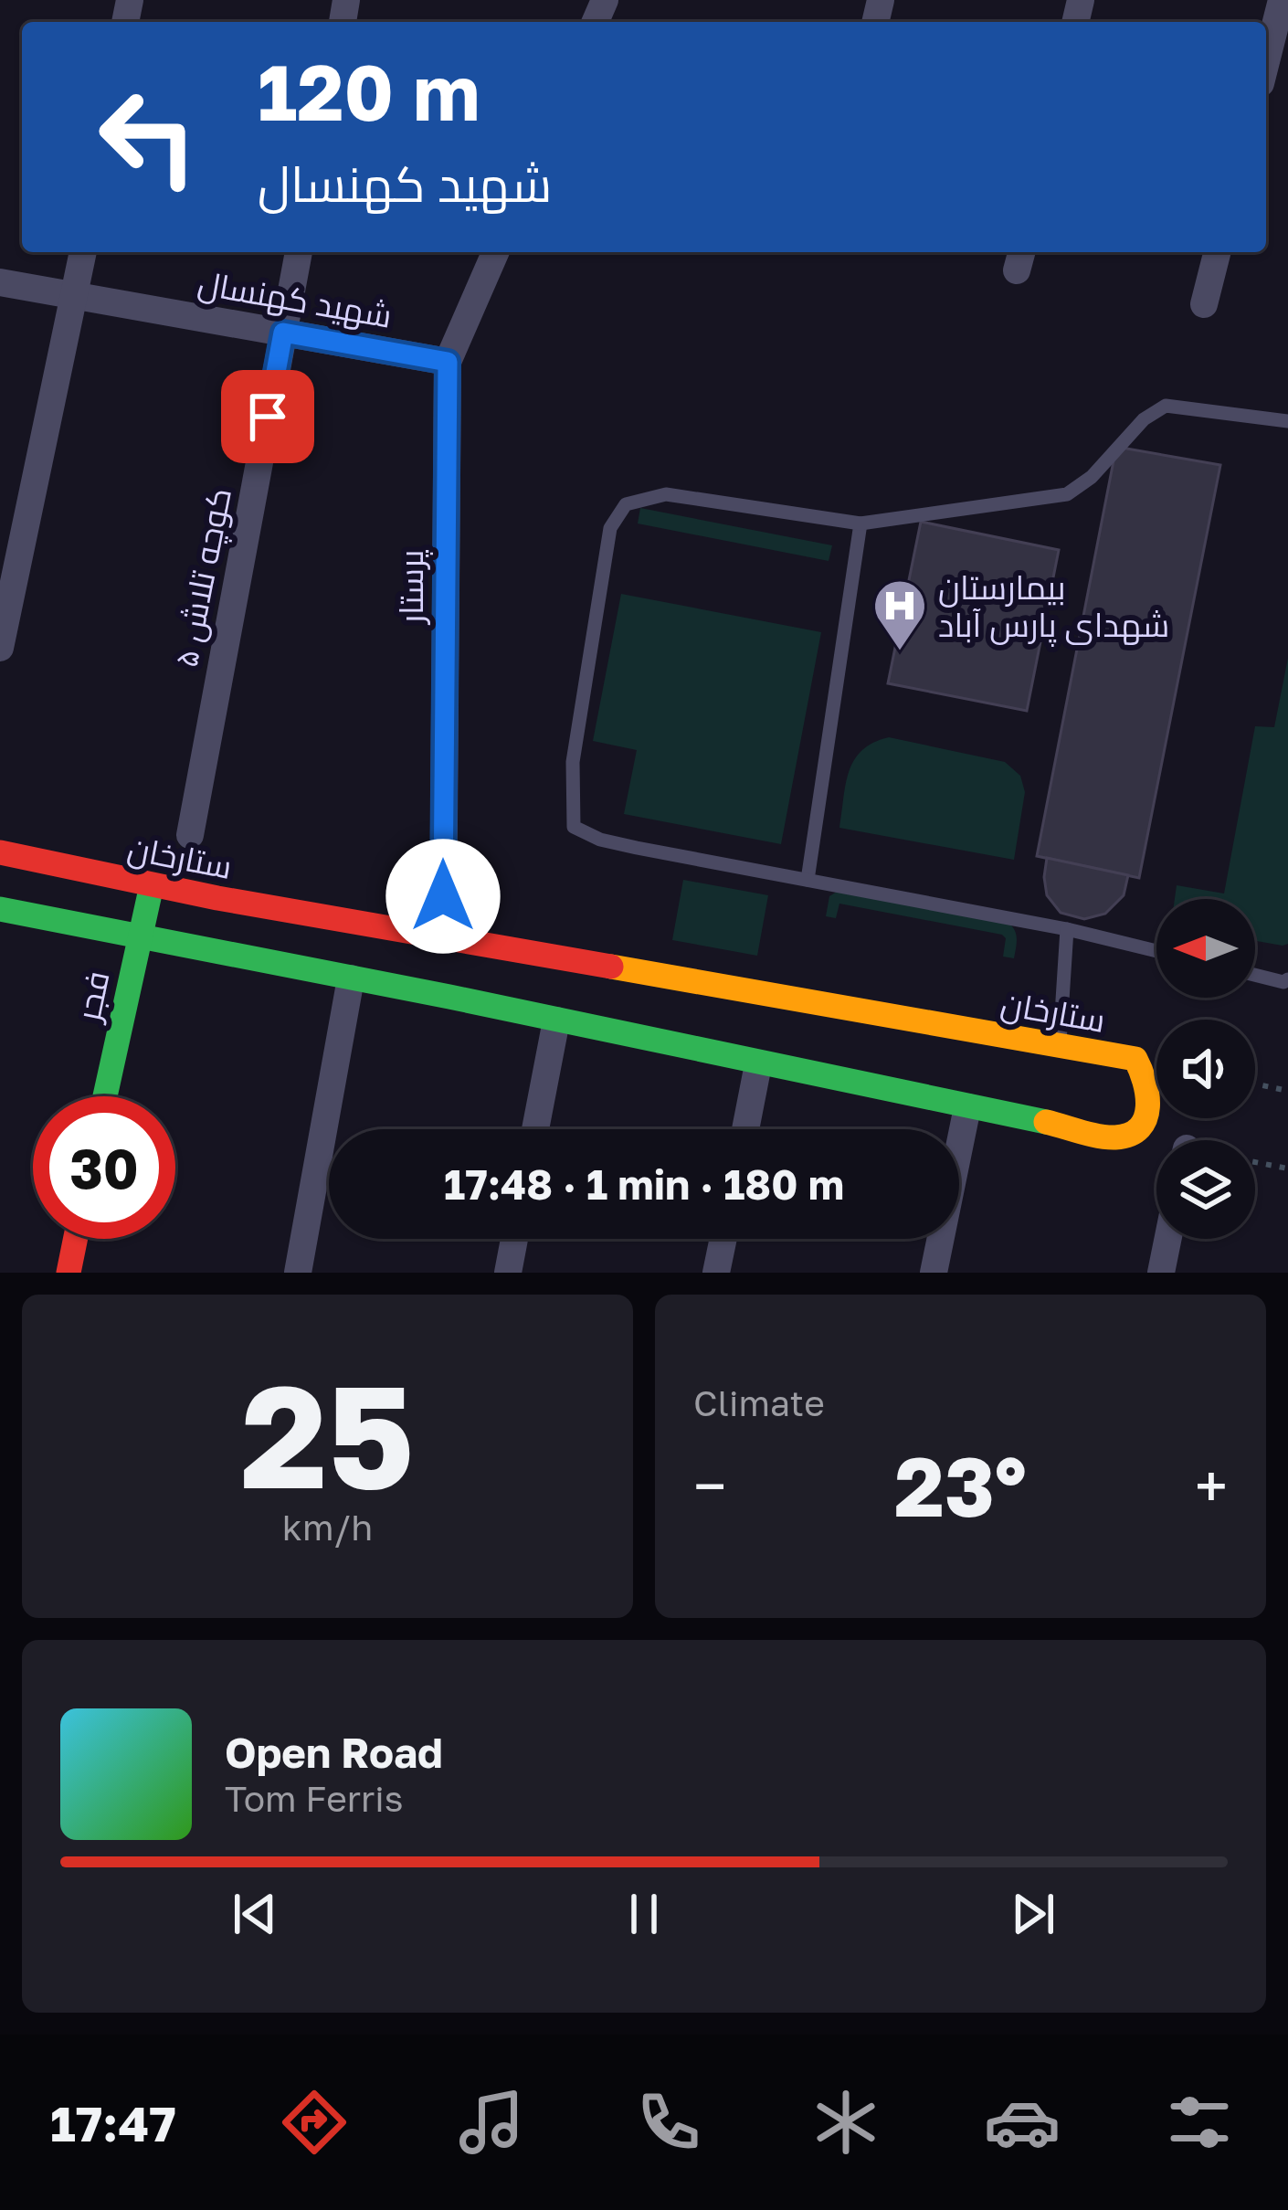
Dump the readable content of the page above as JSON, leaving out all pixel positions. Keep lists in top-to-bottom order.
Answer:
{
  "streets": {
    "main road": ["ستارخان", "فجر"],
    "street": ["شهید کهنسال", "کوچه تلاش ۵", "پرستار"]
  },
  "crossings": [
    ["شهید کهنسال", "کوچه تلاش ۵"],
    ["شهید کهنسال", "پرستار"],
    ["پرستار", "ستارخان"],
    ["ستارخان", "فجر"]
  ],
  "places": {
    "hospital": ["بیمارستان شهدای پارس آباد"]
  },
  "north": "left",
  "page": {
    "turn": ["120 m", "شهید کهنسال"],
    "limit": "30",
    "trip": "17:48 · 1 min · 180 m",
    "tile": [
      ["25", "km/h"],
      "Climate"
    ],
    "heat": ["−", "23°", "+"],
    "song": ["Open Road", "Tom Ferris"],
    "tabs": "17:47"
  }
}
